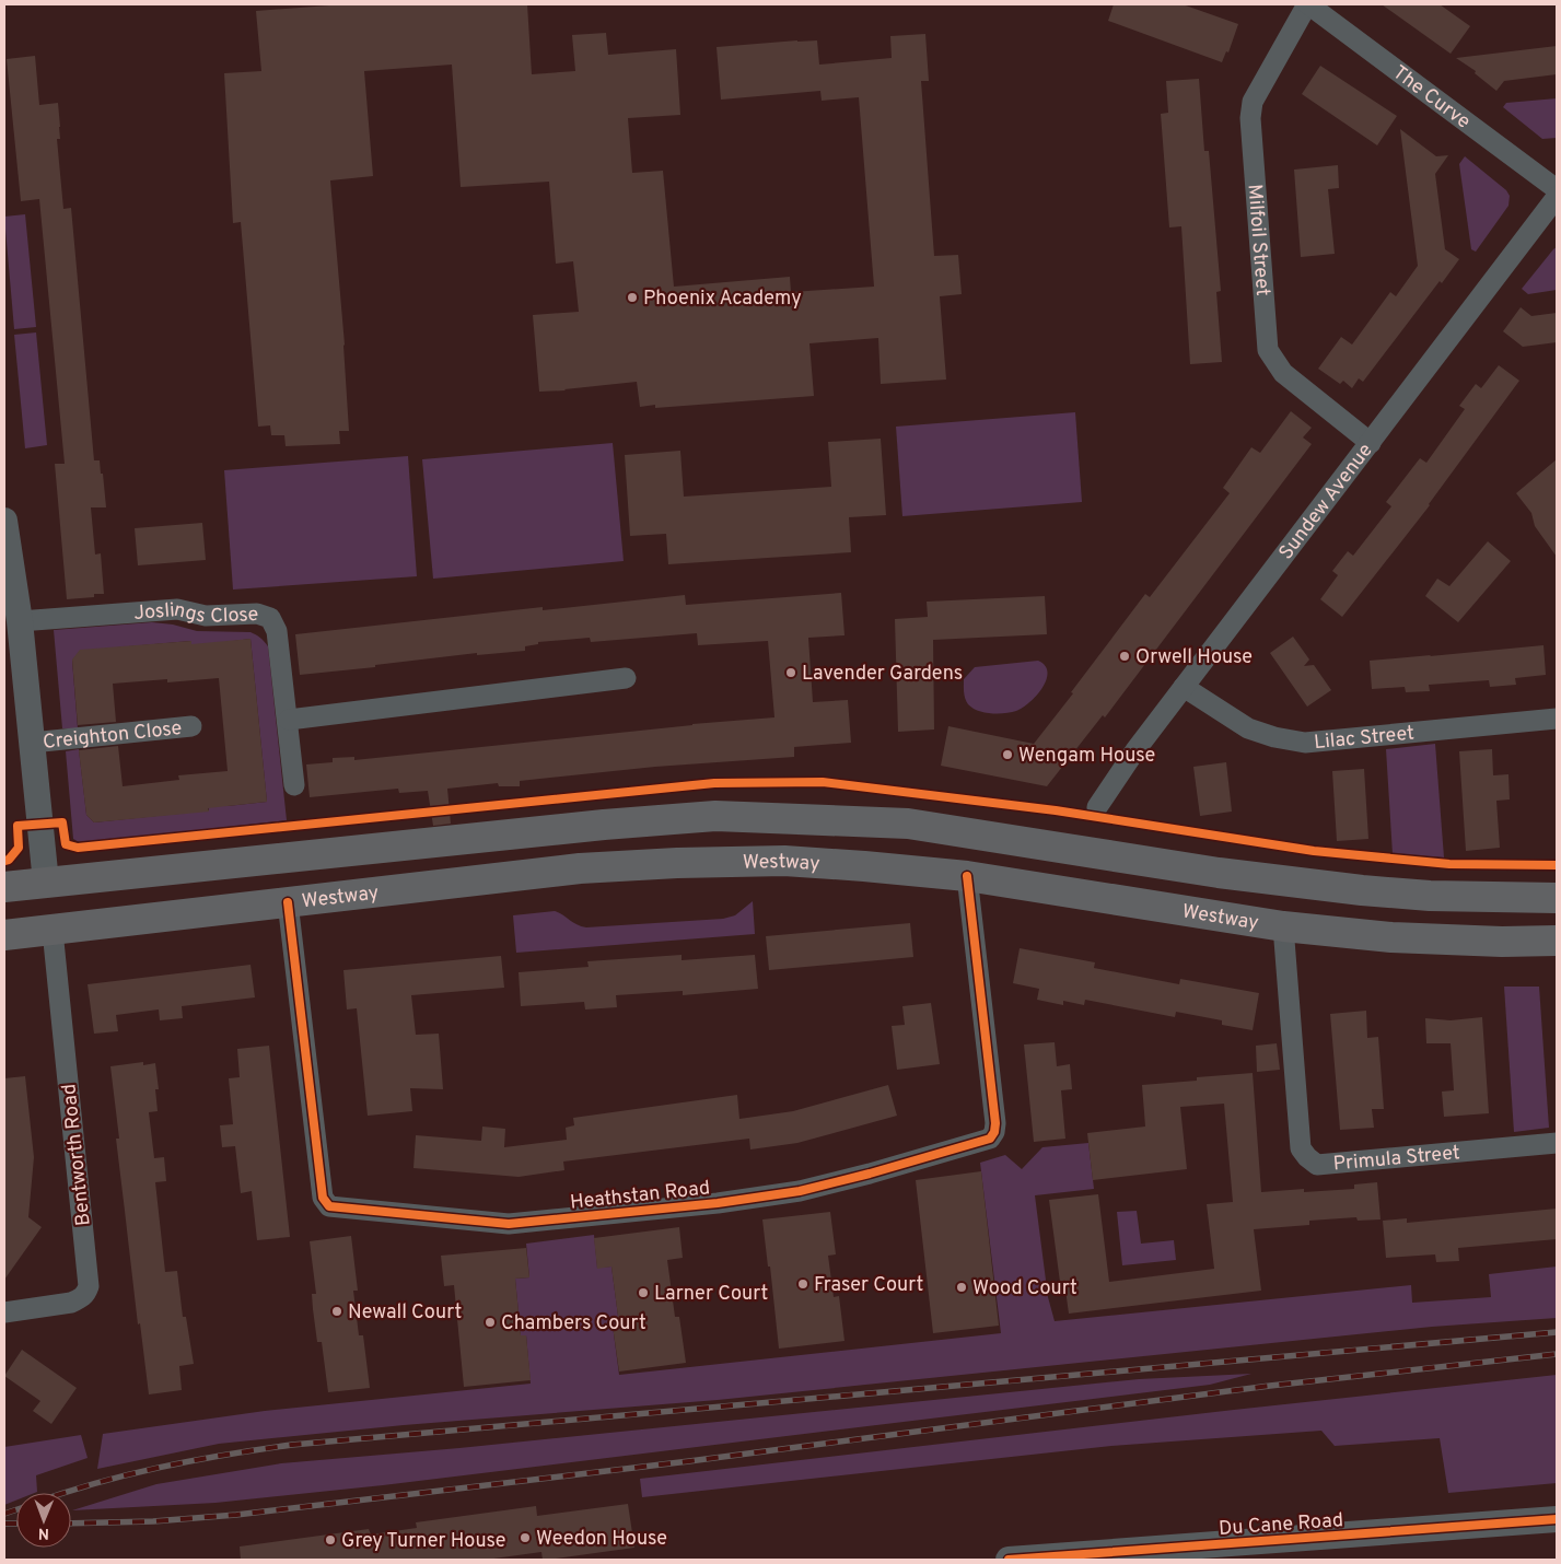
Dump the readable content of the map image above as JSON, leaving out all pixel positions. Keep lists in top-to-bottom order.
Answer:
{
  "streets": {
    "highway": ["Westway"],
    "street": [
      "The Curve",
      "Milfoil Street",
      "Sundew Avenue",
      "Joslings Close",
      "Creighton Close",
      "Lilac Street",
      "Bentworth Road",
      "Primula Street",
      "Heathstan Road",
      "Du Cane Road"
    ]
  },
  "crossings": [
    ["The Curve", "Milfoil Street"],
    ["Milfoil Street", "Sundew Avenue"],
    ["Sundew Avenue", "Lilac Street"],
    ["Westway", "Bentworth Road"],
    ["Westway", "Primula Street"],
    ["Westway", "Heathstan Road"]
  ],
  "places": [
    "Phoenix Academy",
    "Orwell House",
    "Lavender Gardens",
    "Wengam House",
    "Fraser Court",
    "Wood Court",
    "Larner Court",
    "Newall Court",
    "Chambers Court",
    "Weedon House",
    "Grey Turner House"
  ],
  "north": "bottom"
}
